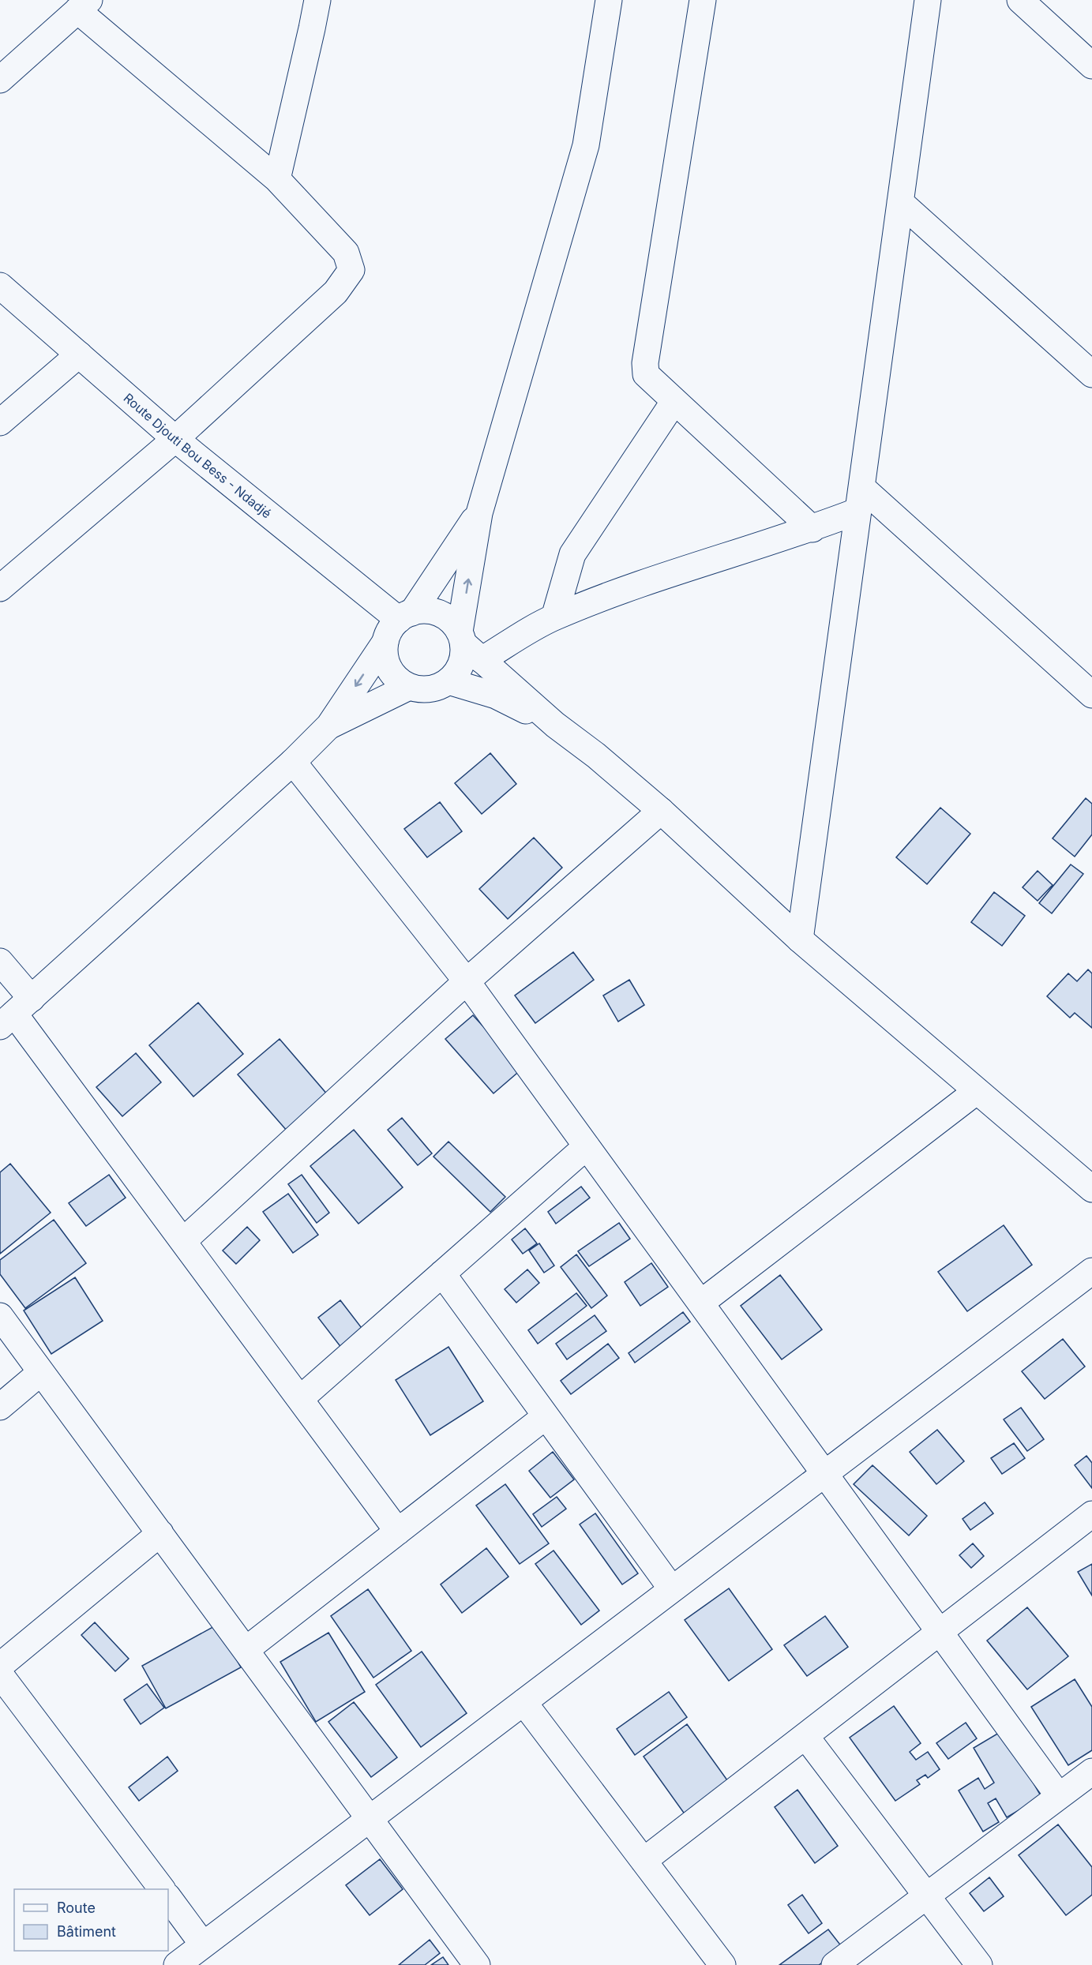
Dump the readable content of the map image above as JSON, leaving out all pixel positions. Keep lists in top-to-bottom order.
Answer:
{
  "streets": {
    "street": ["Route Djouti Bou Bess - Ndadjé"]
  },
  "legend": ["Route", "Bâtiment"]
}
